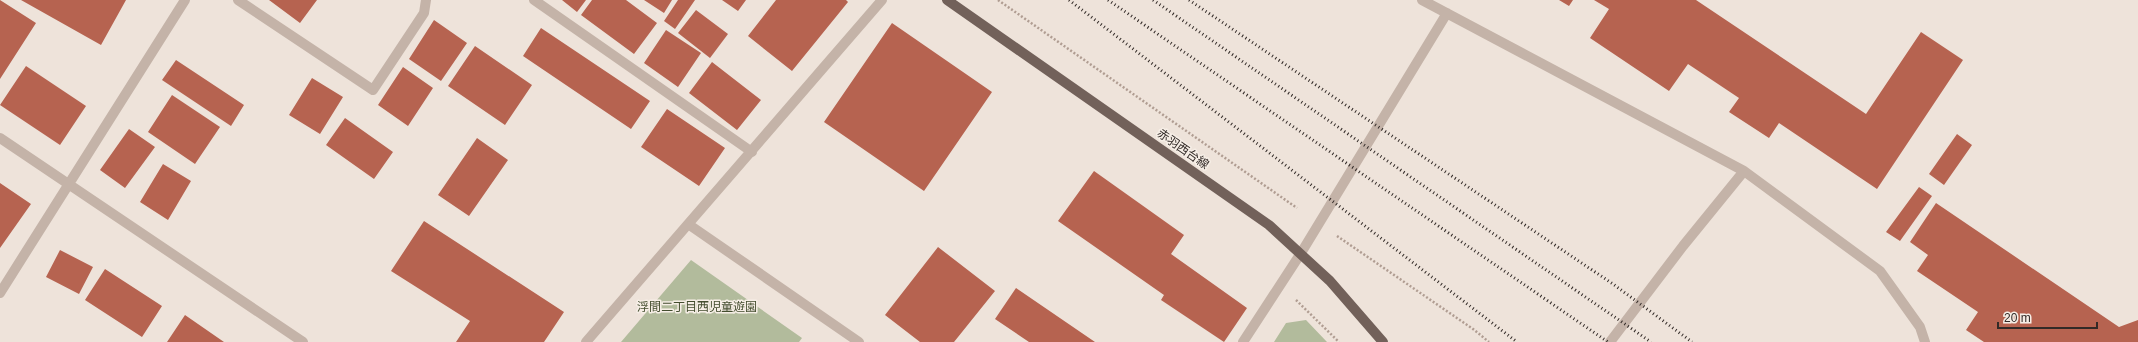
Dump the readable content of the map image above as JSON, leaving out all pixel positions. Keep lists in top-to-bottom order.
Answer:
{
  "streets": {
    "main road": ["赤羽西台線"]
  },
  "parks": ["浮間二丁目西児童遊園"],
  "scale_bar": "20 m"
}
